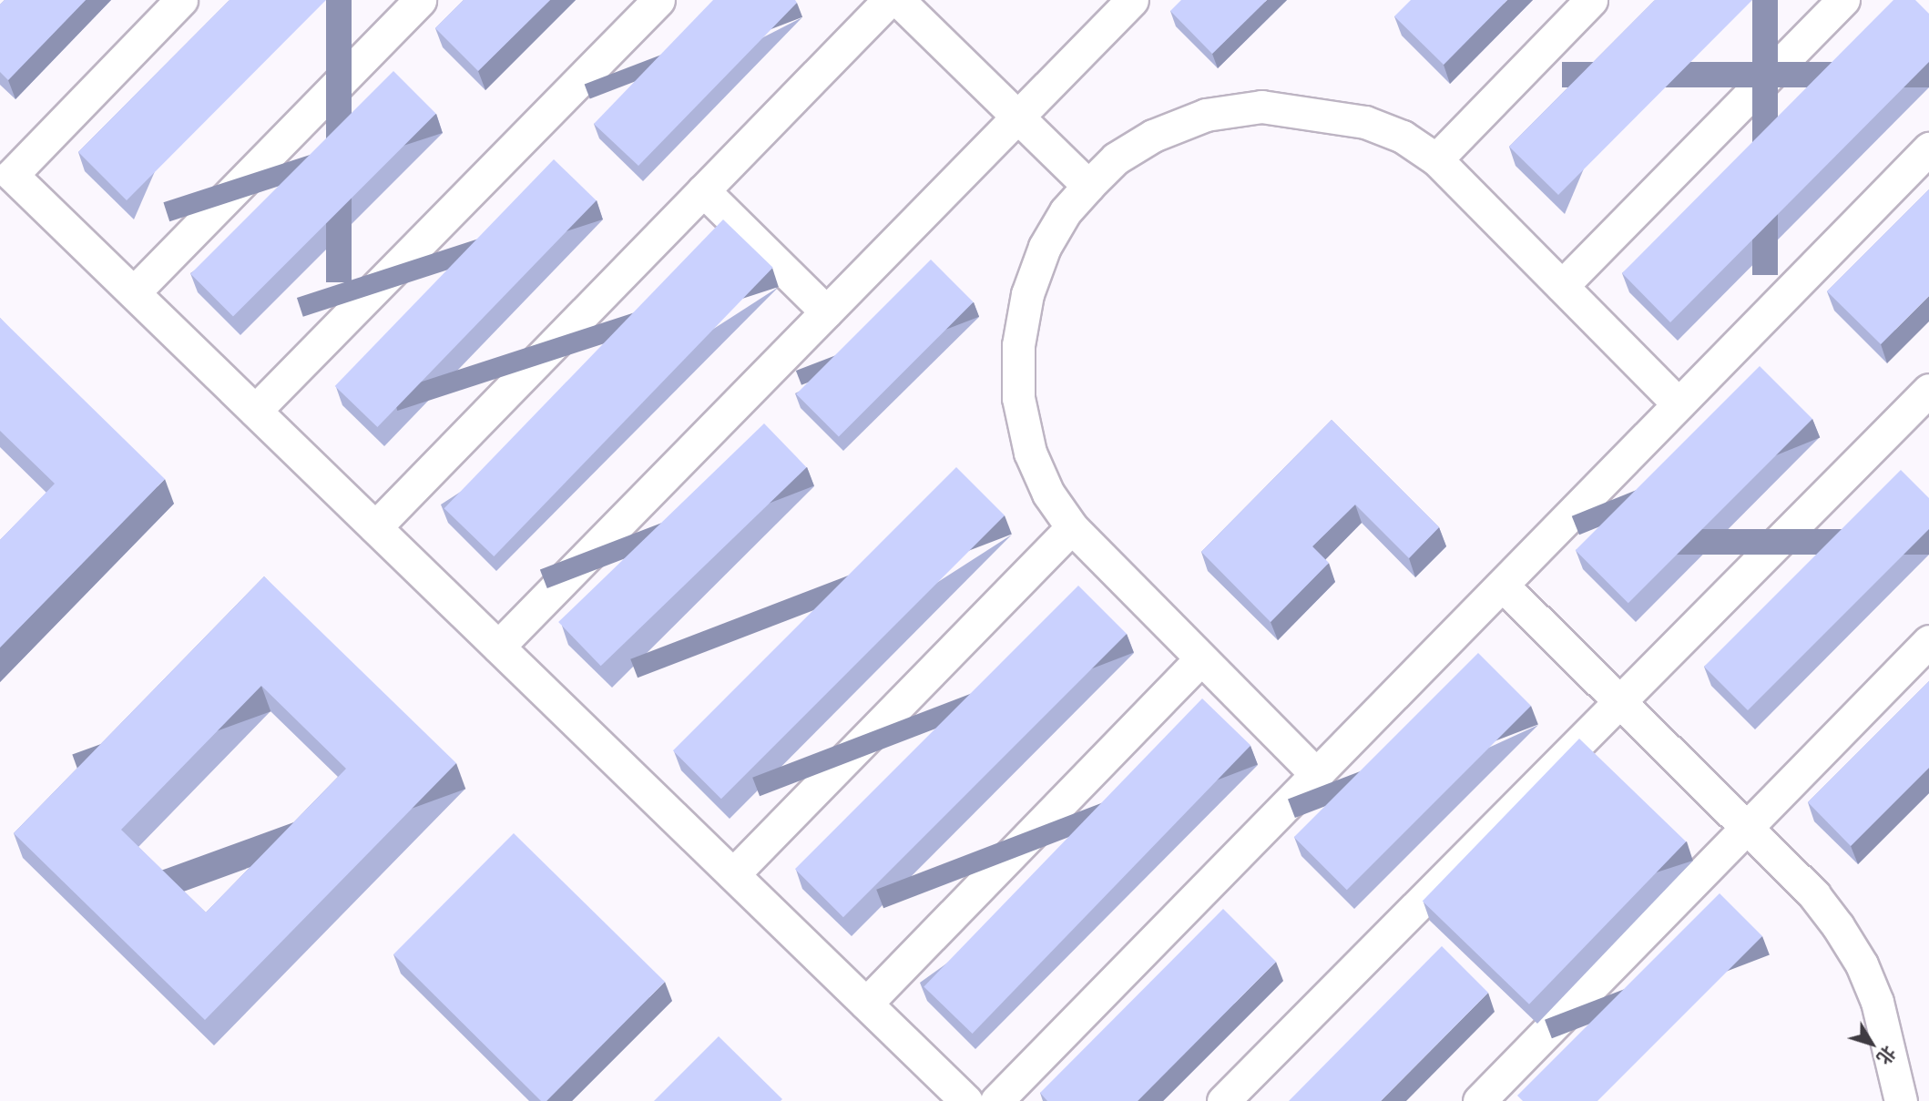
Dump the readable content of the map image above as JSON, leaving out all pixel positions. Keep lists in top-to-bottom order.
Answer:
{
  "north": "bottom right"
}
